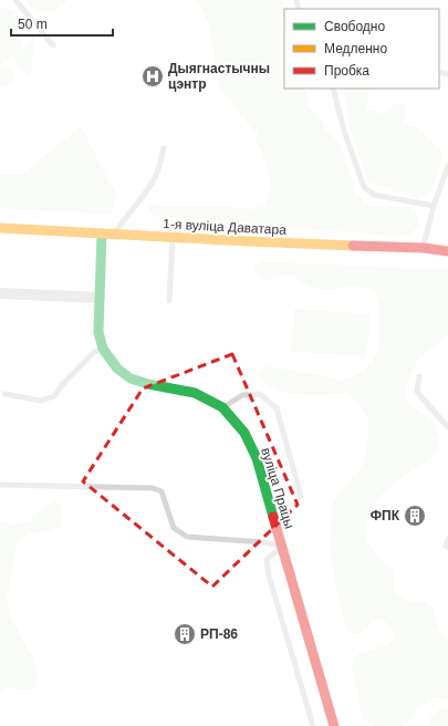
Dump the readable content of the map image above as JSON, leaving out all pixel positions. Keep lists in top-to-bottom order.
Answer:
{
  "streets": {
    "street": ["1-я вуліца Даватара", "вуліца Працы"]
  },
  "places": {
    "hospital": ["Дыягнастычны цэнтр"],
    "building": ["ФПК", "РП-86"]
  },
  "legend": ["Свободно", "Медленно", "Пробка"],
  "scale_bar": "50 m"
}
